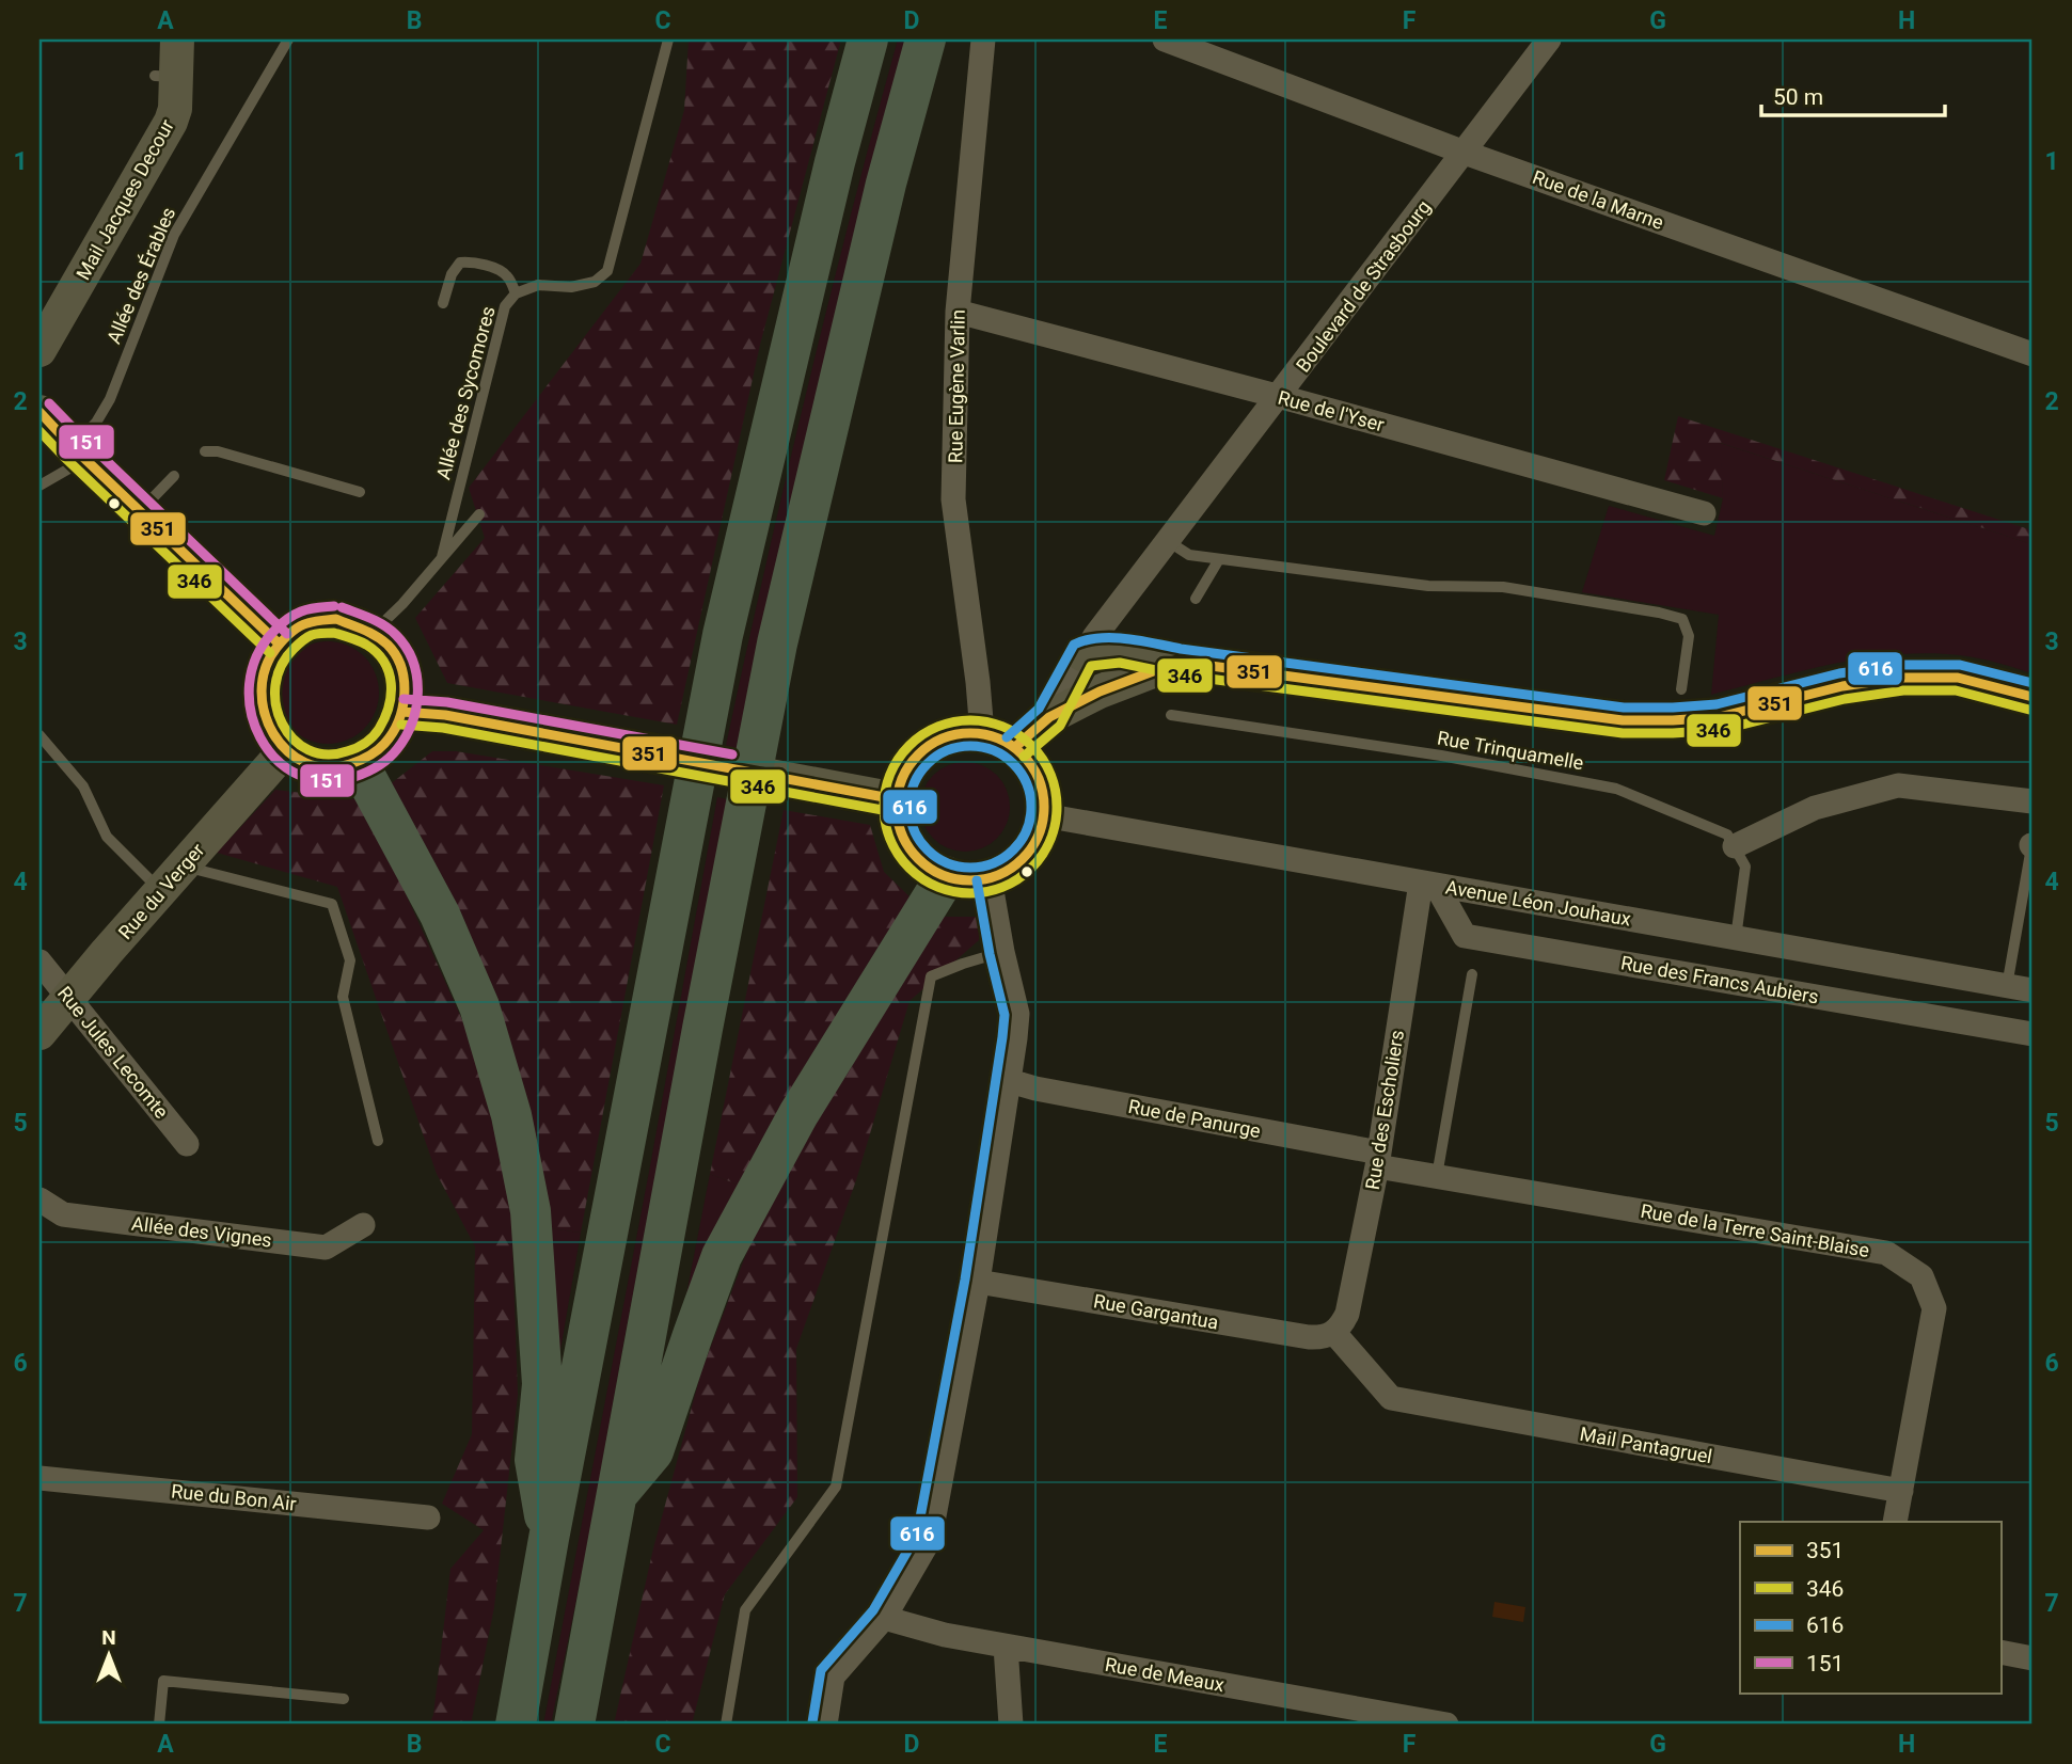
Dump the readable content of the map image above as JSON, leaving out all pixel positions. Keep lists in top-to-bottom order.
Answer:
{
  "streets": {
    "street": [
      "Mail Jacques Decour",
      "Rue de la Marne",
      "Boulevard de Strasbourg",
      "Rue Eugène Varlin",
      "Rue de l'Yser",
      "Rue du Verger",
      "Avenue Léon Jouhaux",
      "Rue des Francs Aubiers",
      "Rue Jules Lecomte",
      "Rue des Escholiers",
      "Rue de Panurge",
      "Rue de la Terre Saint-Blaise",
      "Allée des Vignes",
      "Rue Gargantua",
      "Mail Pantagruel",
      "Rue du Bon Air",
      "Rue de Meaux"
    ],
    "lane": ["Allée des Érables", "Allée des Sycomores", "Rue Trinquamelle"]
  },
  "crossings": [
    ["Rue de la Marne", "Boulevard de Strasbourg"],
    ["Boulevard de Strasbourg", "Rue de l'Yser"],
    ["Rue Eugène Varlin", "Rue de l'Yser"],
    ["Rue Eugène Varlin", "Avenue Léon Jouhaux"],
    ["Allée des Sycomores", "Rue du Verger"],
    ["Rue du Verger", "Rue Jules Lecomte"],
    ["Avenue Léon Jouhaux", "Rue des Francs Aubiers"],
    ["Avenue Léon Jouhaux", "Rue des Escholiers"],
    ["Rue des Francs Aubiers", "Rue des Escholiers"],
    ["Rue des Escholiers", "Rue de Panurge"],
    ["Rue des Escholiers", "Rue de la Terre Saint-Blaise"],
    ["Rue des Escholiers", "Rue Gargantua"],
    ["Rue des Escholiers", "Mail Pantagruel"],
    ["Rue de Panurge", "Rue de la Terre Saint-Blaise"],
    ["Rue de la Terre Saint-Blaise", "Mail Pantagruel"],
    ["Rue Gargantua", "Mail Pantagruel"]
  ],
  "lines": [
    "transit line 151",
    "transit line 351",
    "transit line 346",
    "transit line 616"
  ],
  "legend": [
    "351",
    "346",
    "616",
    "151"
  ],
  "scale_bar": "50 m",
  "north": "top",
  "grid": {
    "columns": [
      "A",
      "B",
      "C",
      "D",
      "E",
      "F",
      "G",
      "H"
    ],
    "rows": [
      "1",
      "2",
      "3",
      "4",
      "5",
      "6",
      "7"
    ]
  }
}
